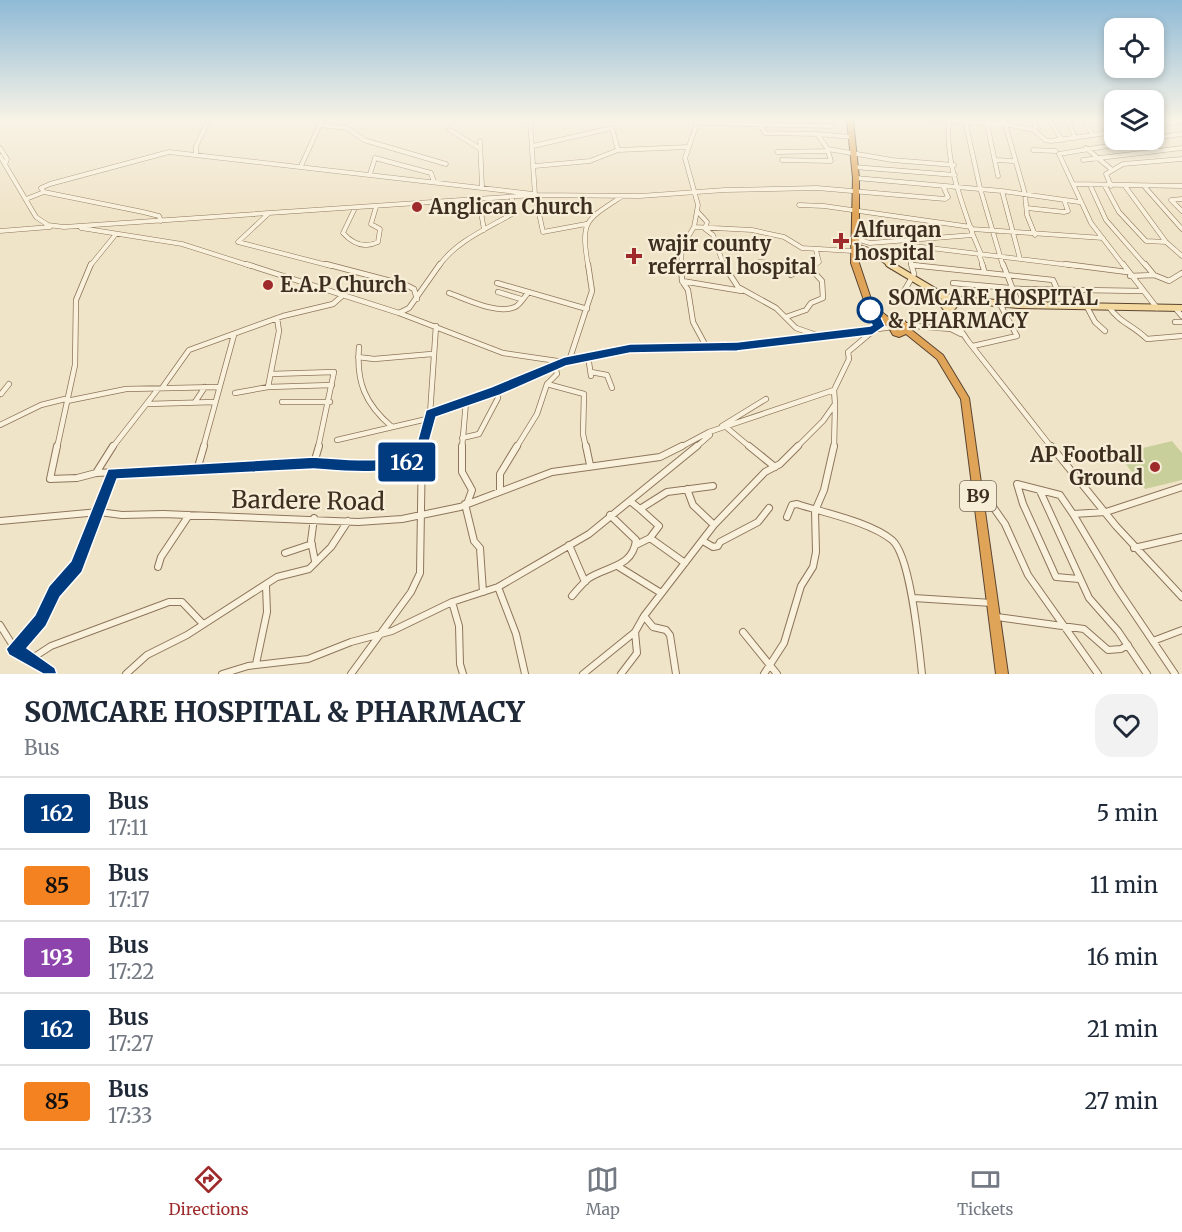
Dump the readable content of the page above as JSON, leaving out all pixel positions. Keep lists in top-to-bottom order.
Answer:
{
  "streets": {
    "highway": ["B9"],
    "street": ["Bardere Road"]
  },
  "places": {
    "other": [
      "Anglican Church",
      "E.A.P Church",
      "SOMCARE HOSPITAL & PHARMACY",
      "AP Football Ground"
    ],
    "health": ["Alfurqan hospital", "wajir county referrral hospital"]
  },
  "lines": ["bus line 162"],
  "page": {
    "on_map": "162",
    "heading": ["SOMCARE HOSPITAL & PHARMACY", "Bus"],
    "list": [
      {
        "mark": "162",
        "name": "Bus",
        "note": "17:11",
        "value": "5 min"
      },
      {
        "mark": "85",
        "name": "Bus",
        "note": "17:17",
        "value": "11 min"
      },
      {
        "mark": "193",
        "name": "Bus",
        "note": "17:22",
        "value": "16 min"
      },
      {
        "mark": "162",
        "name": "Bus",
        "note": "17:27",
        "value": "21 min"
      },
      {
        "mark": "85",
        "name": "Bus",
        "note": "17:33",
        "value": "27 min"
      }
    ],
    "tabs": ["Directions", "Map", "Tickets"]
  }
}
